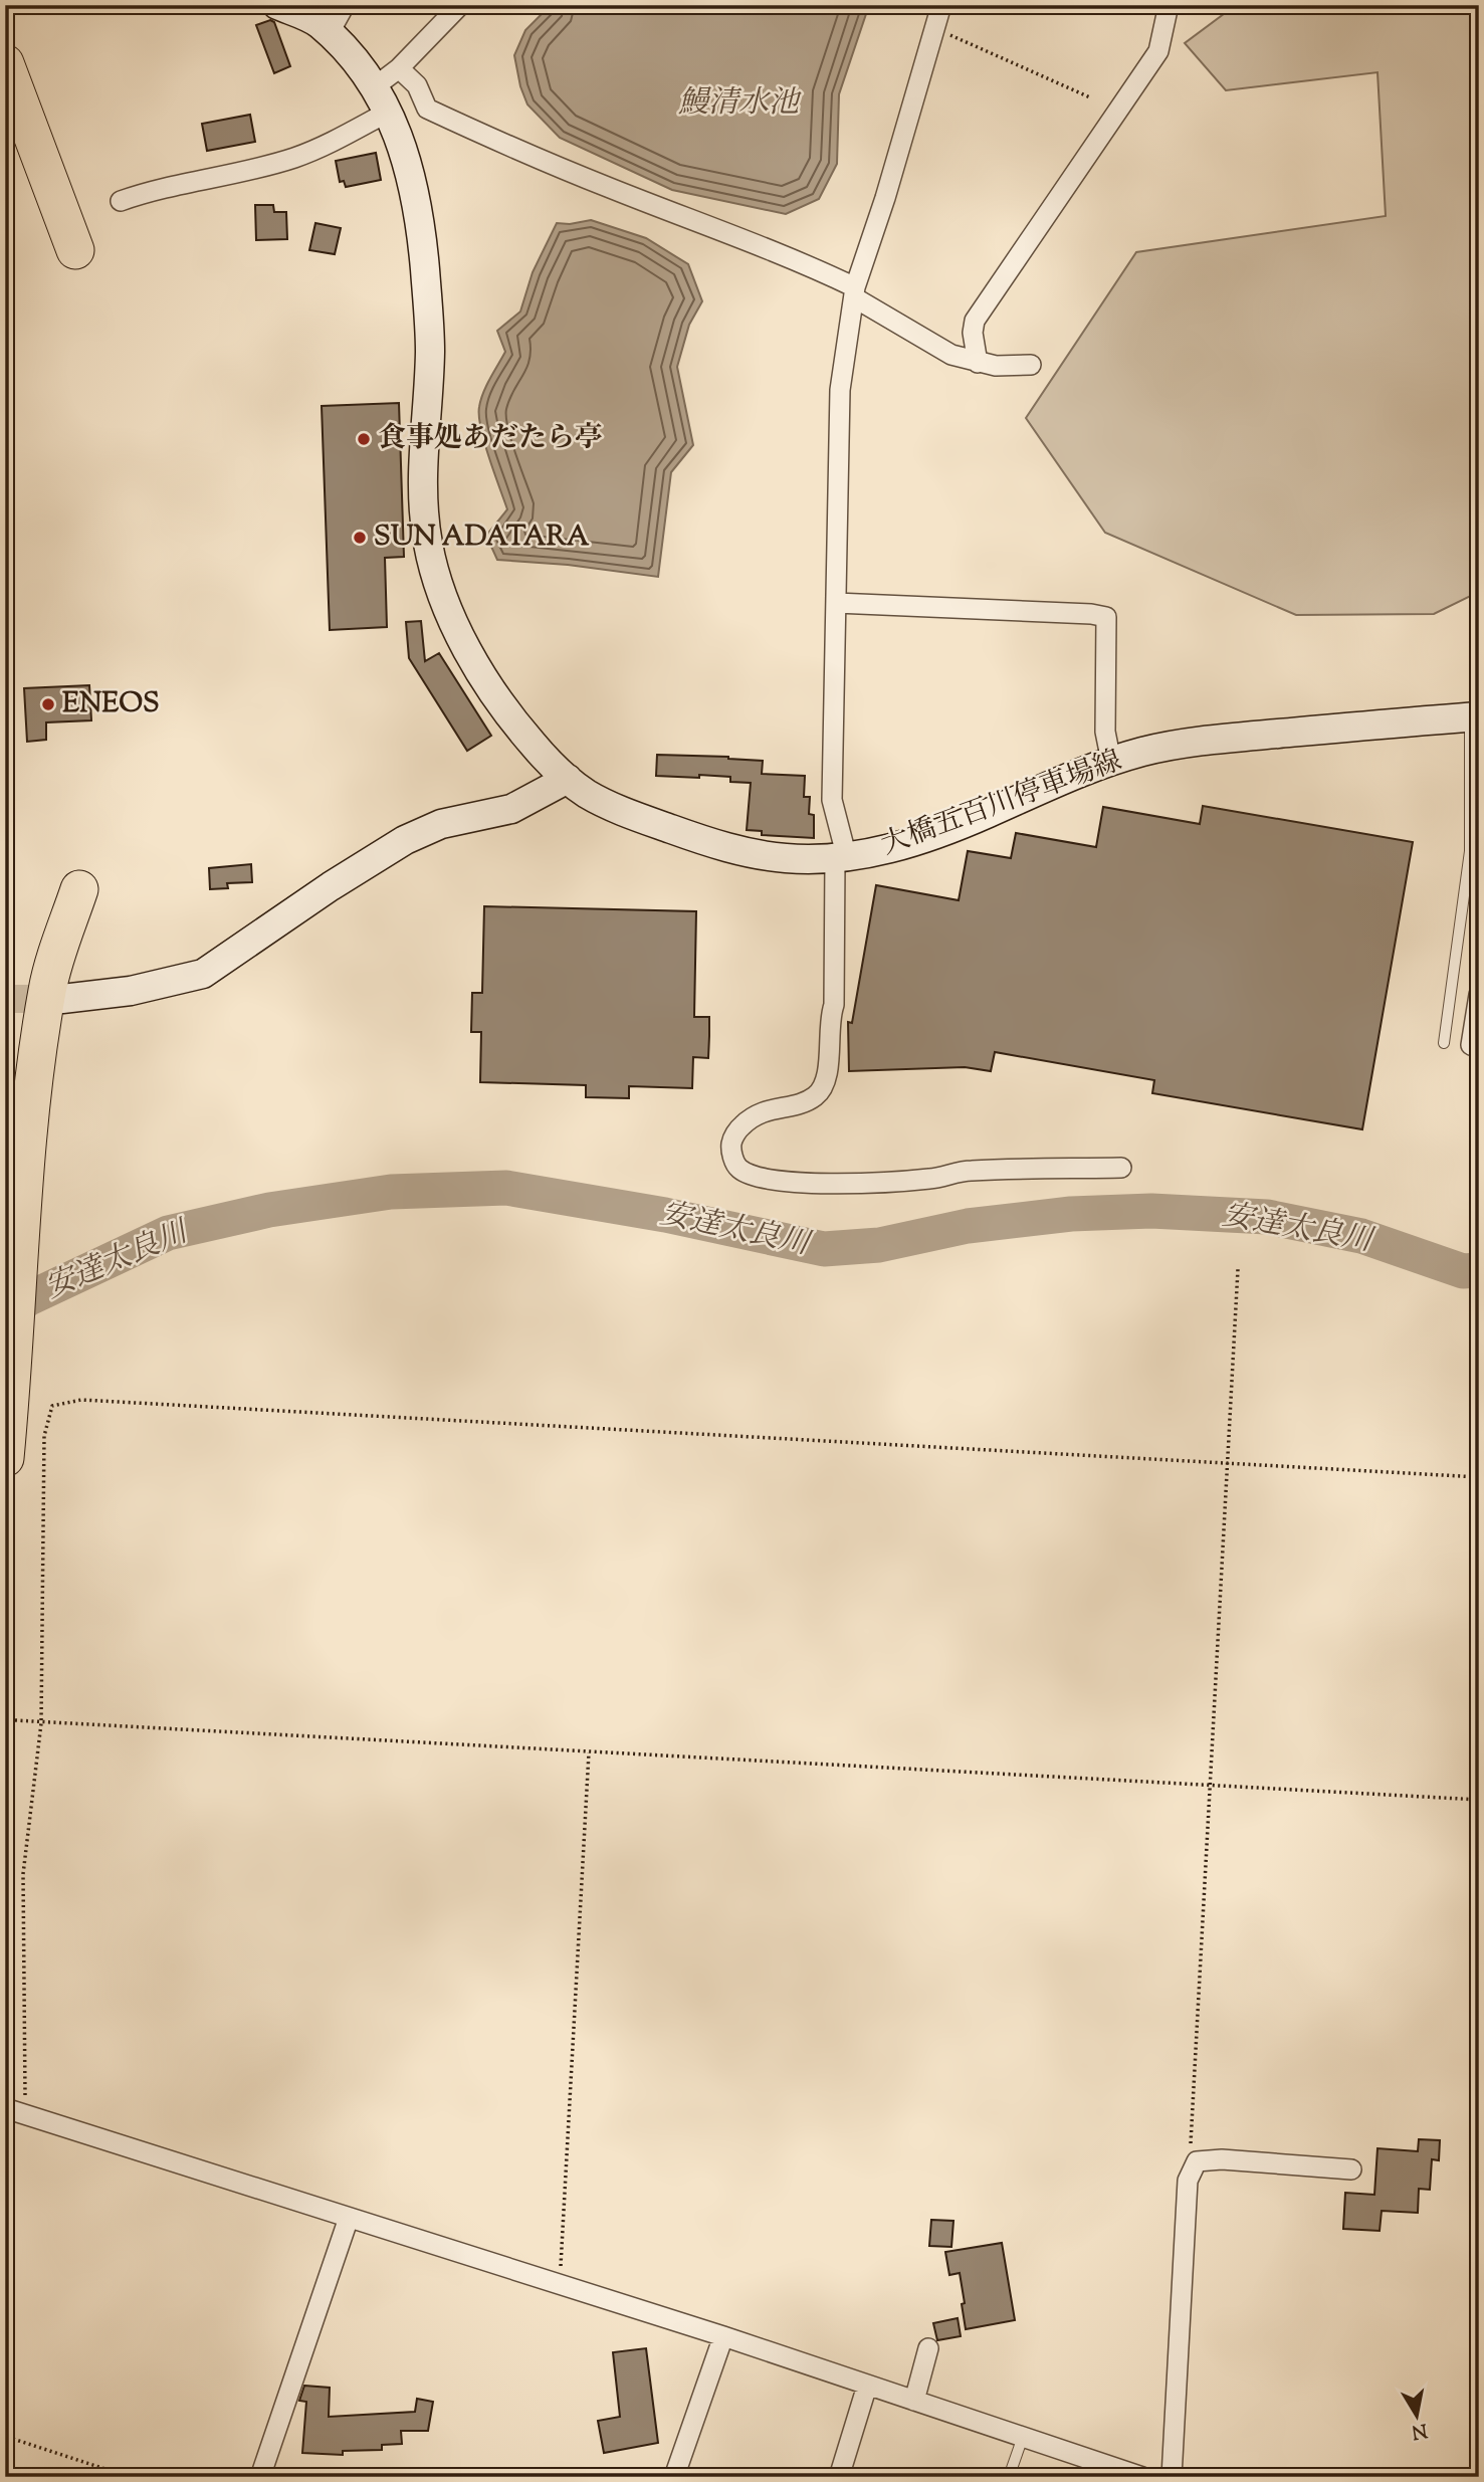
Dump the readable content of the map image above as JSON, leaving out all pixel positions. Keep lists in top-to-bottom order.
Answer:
{
  "streets": {
    "main road": ["大橋五百川停車場線"]
  },
  "water": ["鰻清水池", "安達太良川"],
  "places": ["食事処あだたら亭", "SUN ADATARA", "ENEOS"],
  "north": "bottom"
}
